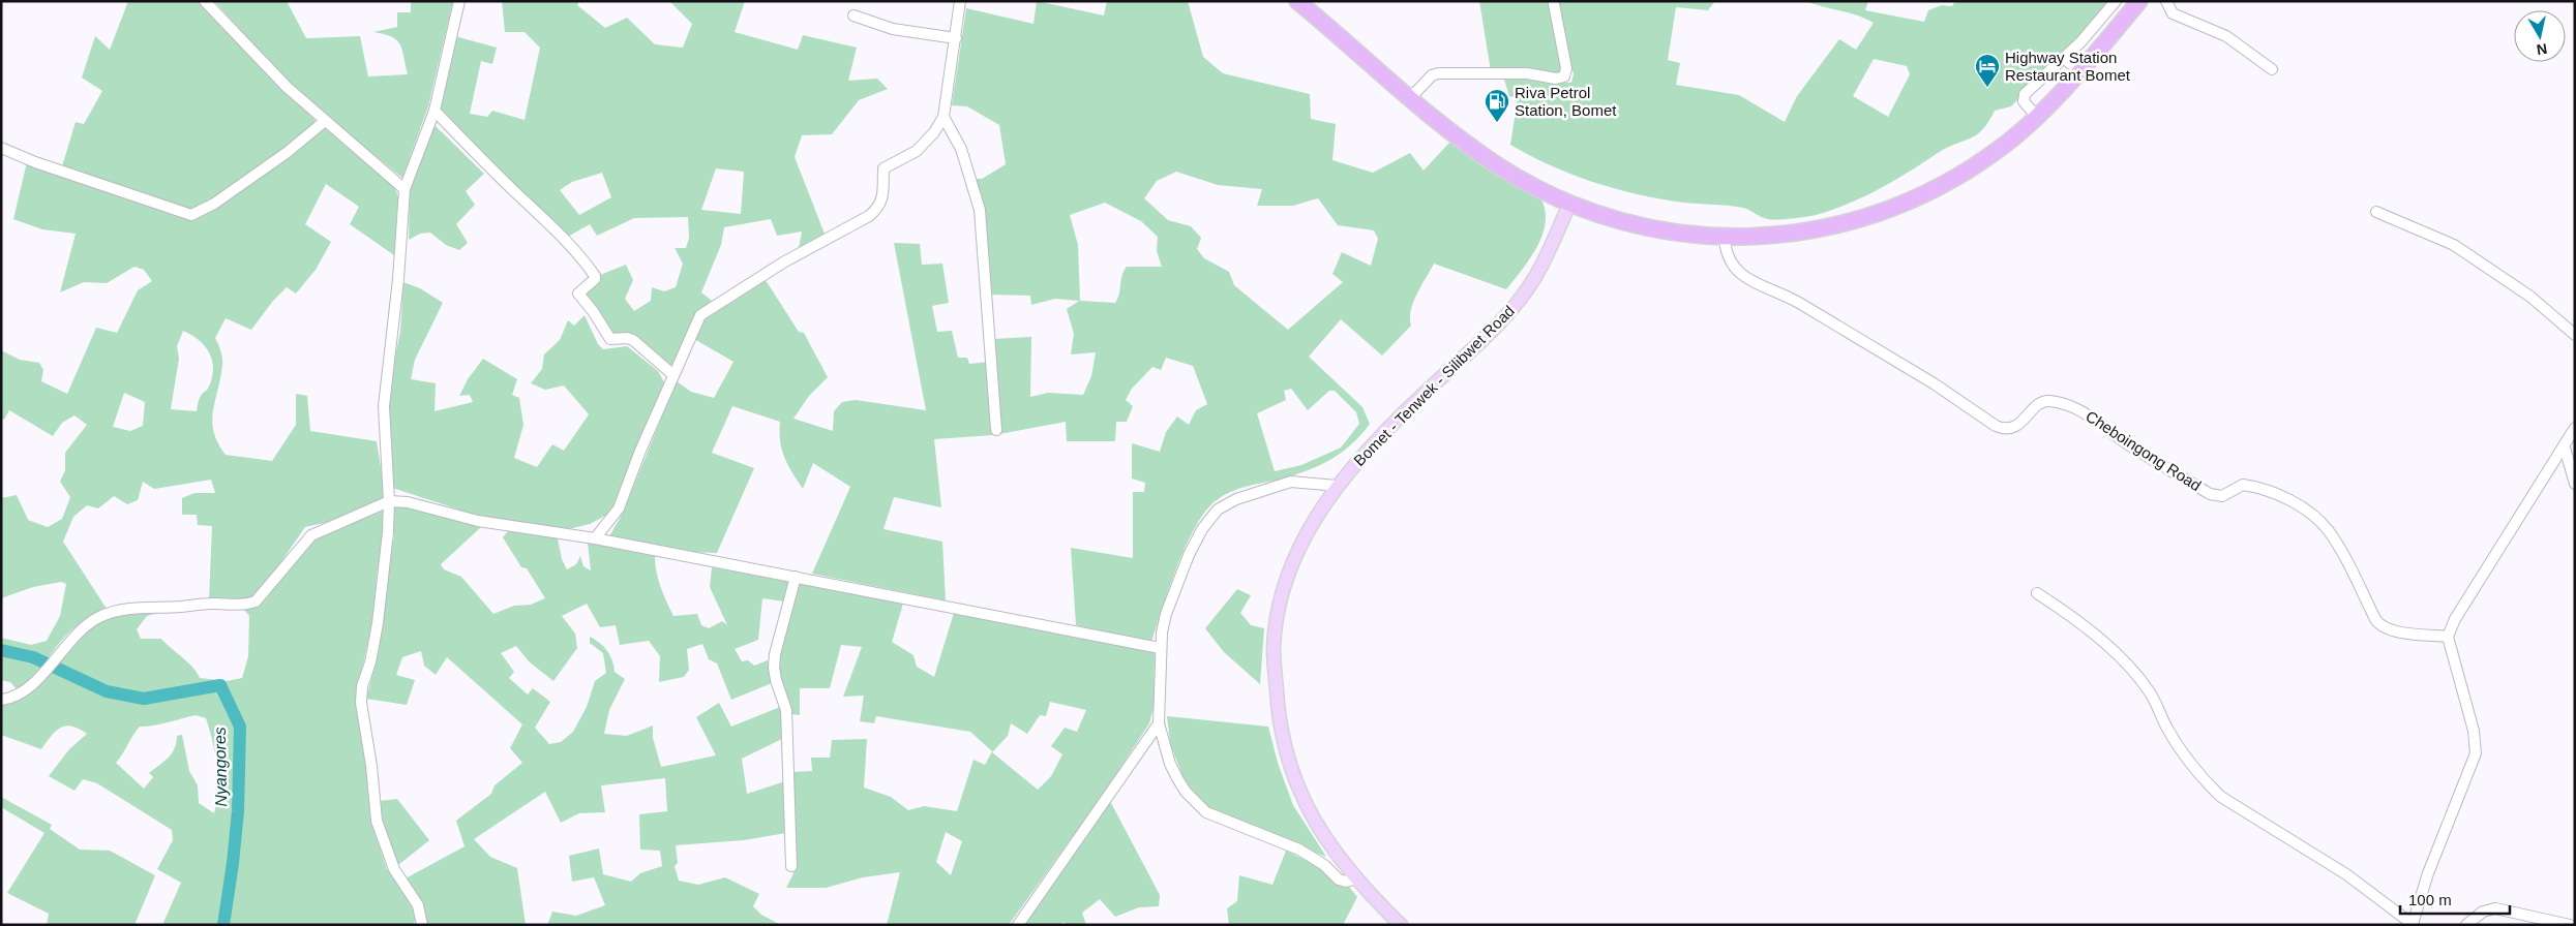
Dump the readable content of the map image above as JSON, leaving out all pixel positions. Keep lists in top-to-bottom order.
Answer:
{
  "streets": {
    "main road": ["Bomet - Tenwek - Silibwet Road"],
    "street": ["Cheboingong Road"]
  },
  "water": ["Nyangores"],
  "places": {
    "hotel": ["Highway Station Restaurant Bomet"],
    "fuel station": ["Riva Petrol Station, Bomet"]
  },
  "scale_bar": "100 m",
  "north": "bottom"
}
